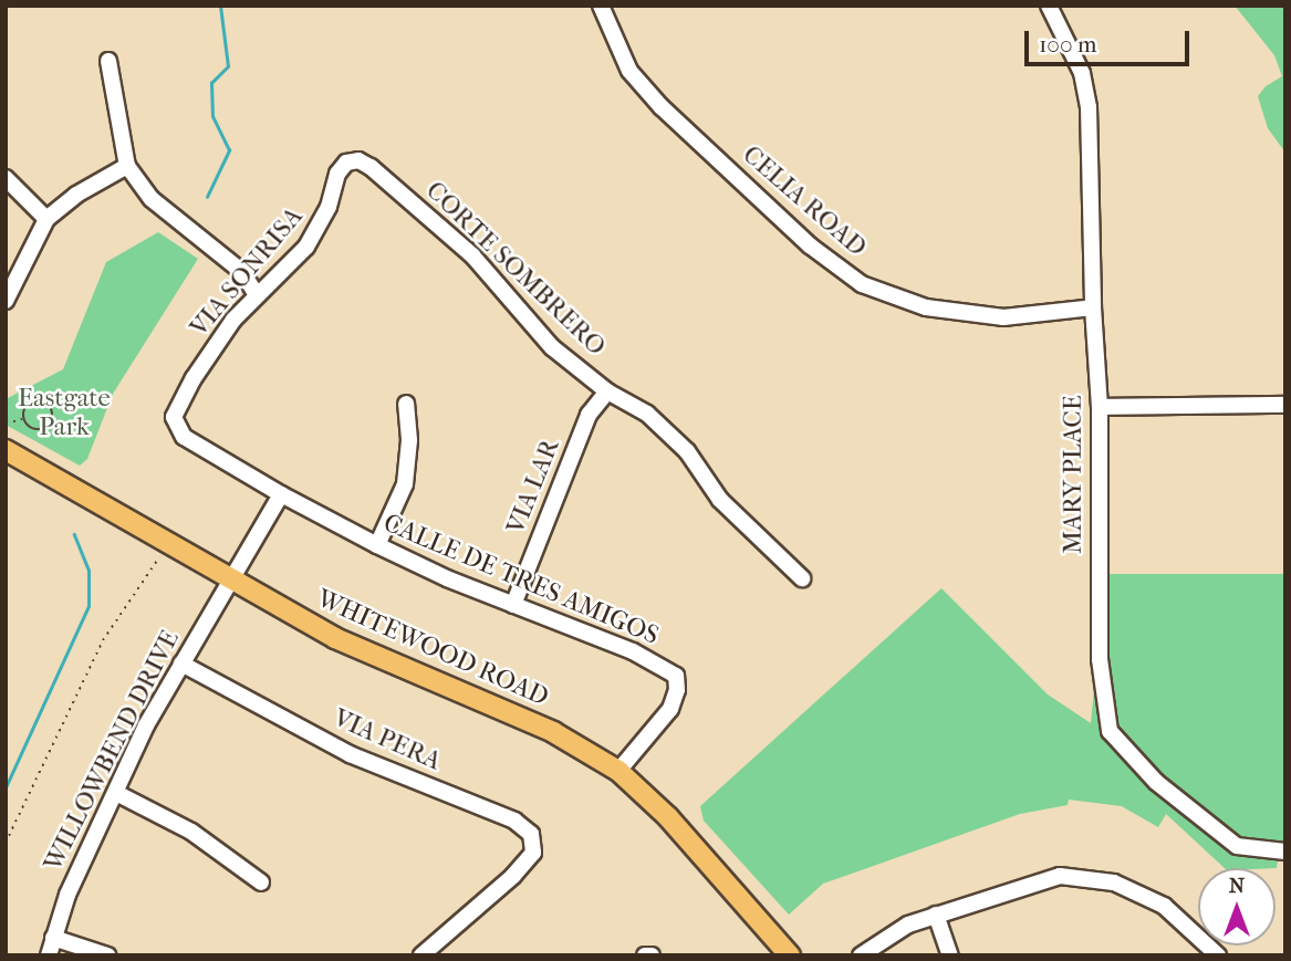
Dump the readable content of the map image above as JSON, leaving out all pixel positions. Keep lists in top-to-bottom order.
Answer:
{
  "streets": {
    "main road": ["WHITEWOOD ROAD"],
    "street": [
      "CELIA ROAD",
      "CORTE SOMBRERO",
      "VIA SONRISA",
      "MARY PLACE",
      "VIA LAR",
      "CALLE DE TRES AMIGOS",
      "VIA PERA",
      "WILLOWBEND DRIVE"
    ]
  },
  "crossings": [
    ["CELIA ROAD", "MARY PLACE"],
    ["CORTE SOMBRERO", "VIA SONRISA"],
    ["CORTE SOMBRERO", "VIA LAR"],
    ["VIA SONRISA", "CALLE DE TRES AMIGOS"],
    ["VIA LAR", "CALLE DE TRES AMIGOS"],
    ["CALLE DE TRES AMIGOS", "WHITEWOOD ROAD"],
    ["CALLE DE TRES AMIGOS", "WILLOWBEND DRIVE"],
    ["WHITEWOOD ROAD", "WILLOWBEND DRIVE"],
    ["VIA PERA", "WILLOWBEND DRIVE"]
  ],
  "parks": ["Eastgate Park"],
  "scale_bar": "100 m",
  "north": "top"
}
